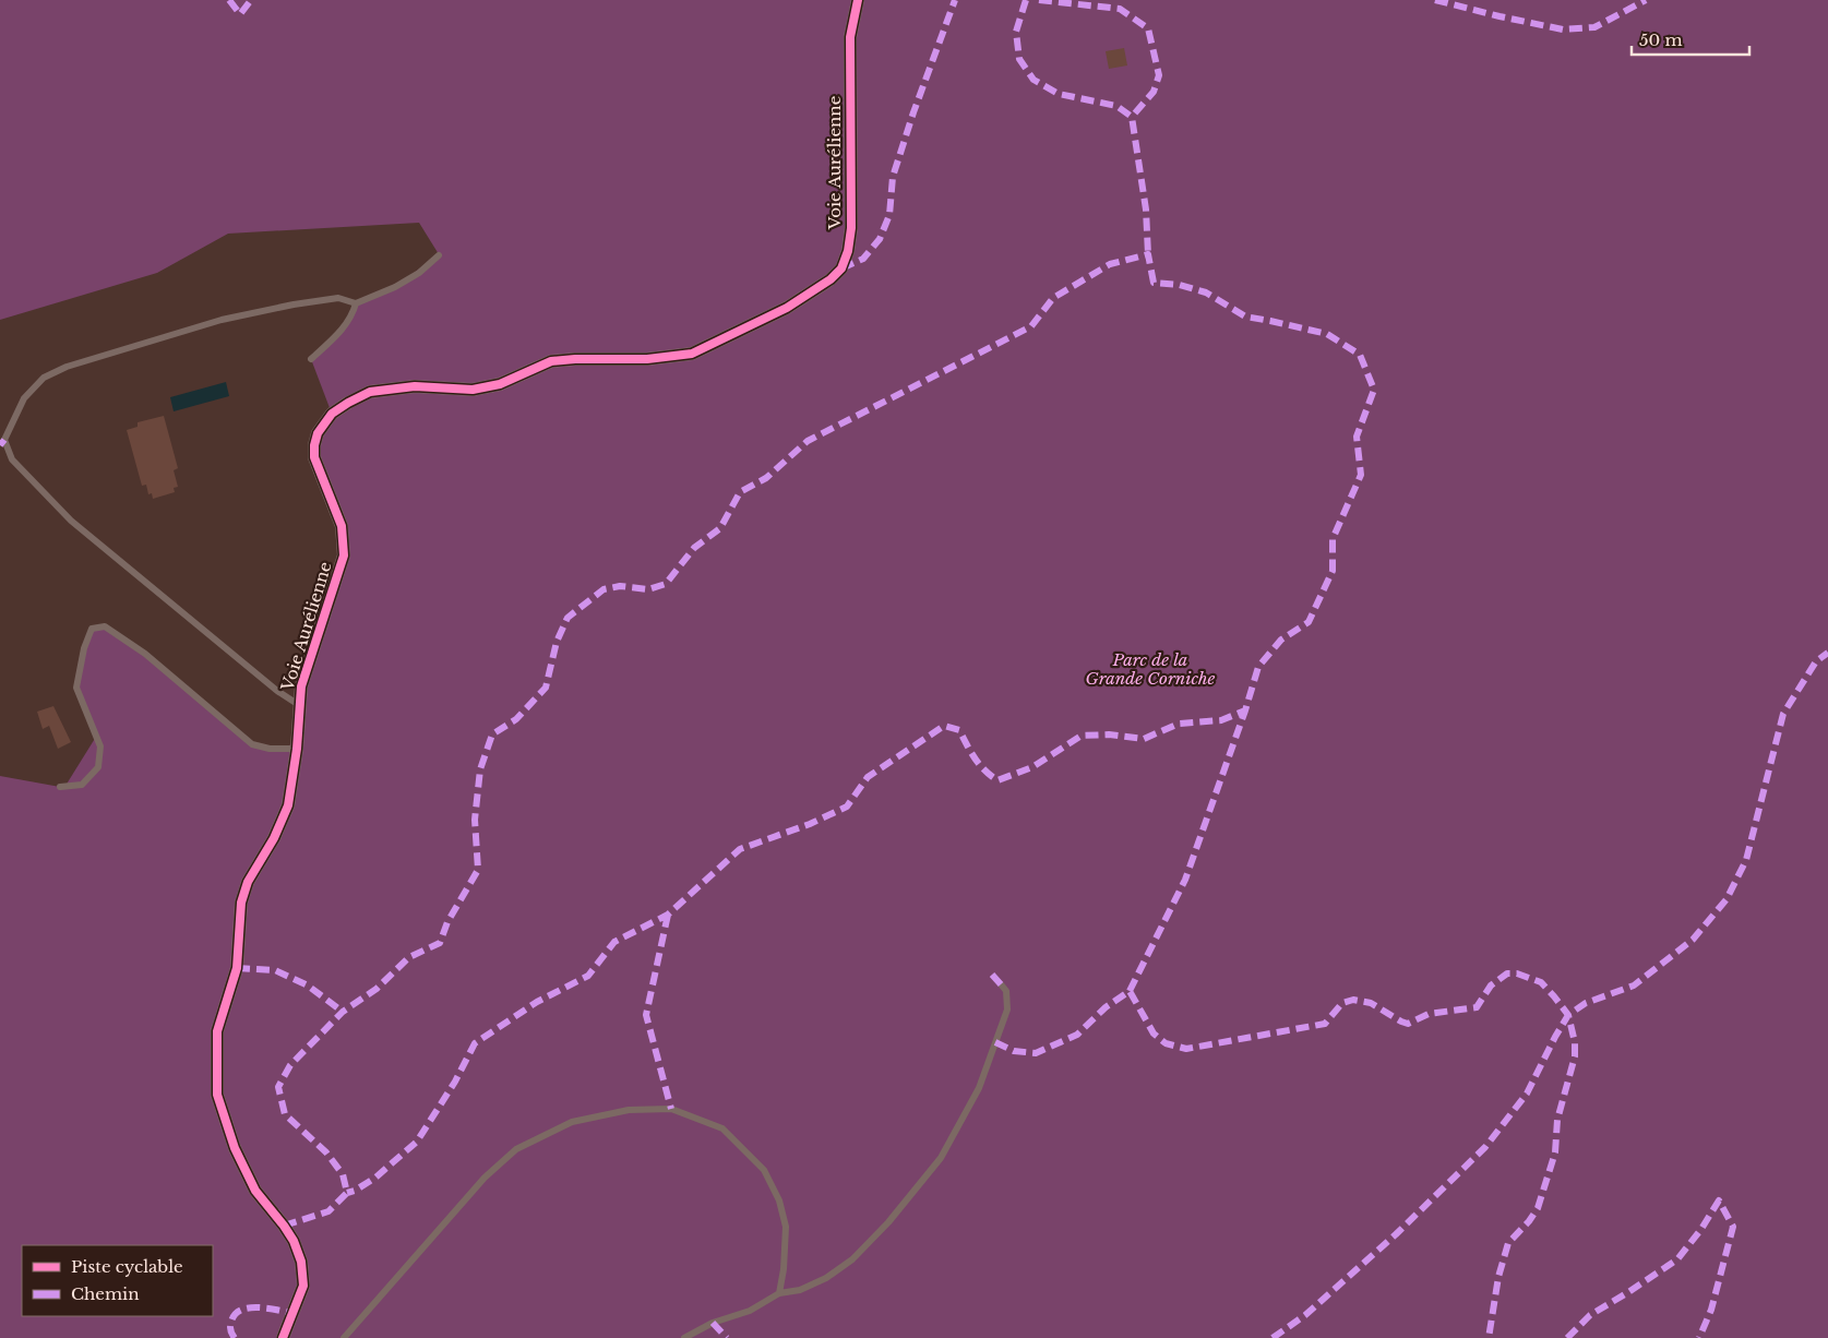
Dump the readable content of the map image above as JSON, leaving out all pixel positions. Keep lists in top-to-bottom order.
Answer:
{
  "streets": {
    "street": ["Voie Aurélienne"]
  },
  "parks": ["Parc de la Grande Corniche"],
  "legend": ["Piste cyclable", "Chemin"],
  "scale_bar": "50 m"
}
